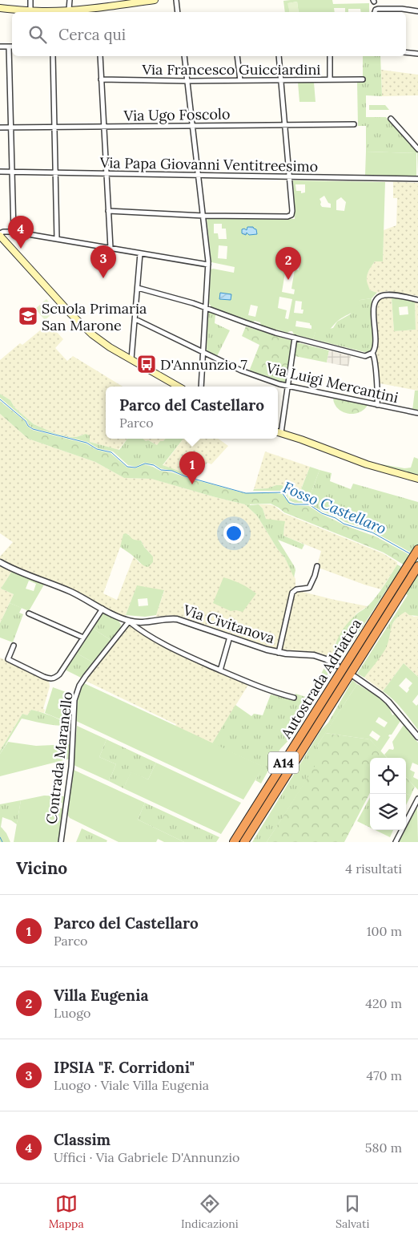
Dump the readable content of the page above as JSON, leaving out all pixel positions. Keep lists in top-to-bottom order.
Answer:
{
  "streets": {
    "highway": ["Autostrada Adriatica", "A14"],
    "street": [
      "Via Francesco Guicciardini",
      "Via Ugo Foscolo",
      "Via Papa Giovanni Ventitreesimo",
      "Via Luigi Mercantini",
      "Via Civitanova",
      "Contrada Maranello"
    ]
  },
  "crossings": [
    ["Via Civitanova", "Contrada Maranello"]
  ],
  "water": ["Fosso Castellaro"],
  "places": {
    "school or university": ["Scuola Primaria San Marone"],
    "bus stop": ["D'Annunzio 7"]
  },
  "page": {
    "search": "Cerca qui",
    "pins": [
      "4",
      "3",
      "2",
      "1"
    ],
    "popup": ["Parco del Castellaro", "Parco"],
    "heading": ["Vicino", "4 risultati"],
    "list": [
      {
        "mark": "1",
        "name": "Parco del Castellaro",
        "note": "Parco",
        "value": "100 m"
      },
      {
        "mark": "2",
        "name": "Villa Eugenia",
        "note": "Luogo",
        "value": "420 m"
      },
      {
        "mark": "3",
        "name": "IPSIA \"F. Corridoni\"",
        "note": "Luogo · Viale Villa Eugenia",
        "value": "470 m"
      },
      {
        "mark": "4",
        "name": "Classim",
        "note": "Uffici · Via Gabriele D'Annunzio",
        "value": "580 m"
      }
    ],
    "nav": ["Mappa", "Indicazioni", "Salvati"]
  }
}
